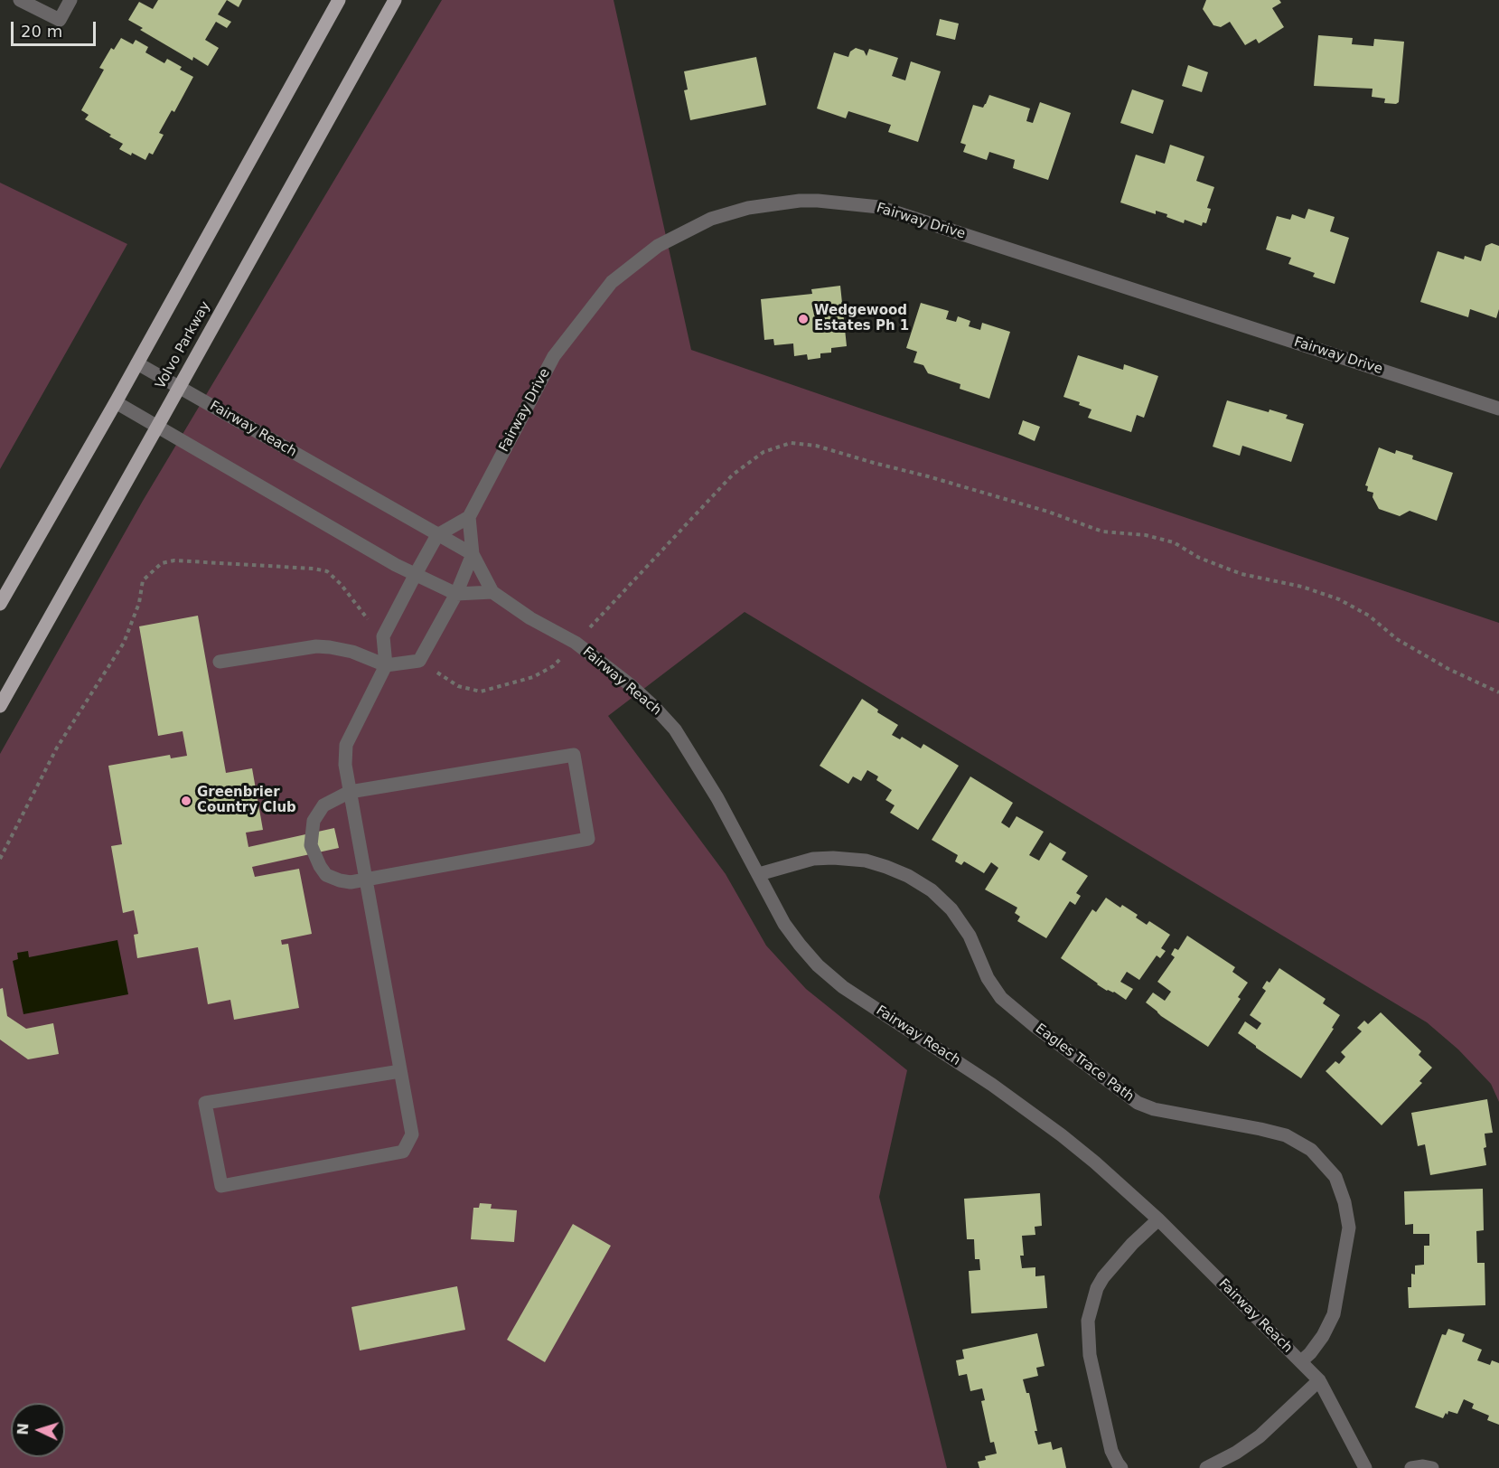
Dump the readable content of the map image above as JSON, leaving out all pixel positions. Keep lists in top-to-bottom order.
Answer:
{
  "streets": {
    "main road": ["Volvo Parkway"],
    "street": ["Fairway Drive", "Fairway Reach", "Eagles Trace Path"]
  },
  "crossings": [
    ["Volvo Parkway", "Fairway Reach"],
    ["Fairway Reach", "Eagles Trace Path"]
  ],
  "places": ["Wedgewood Estates Ph 1", "Greenbrier Country Club"],
  "scale_bar": "20 m",
  "north": "left"
}
